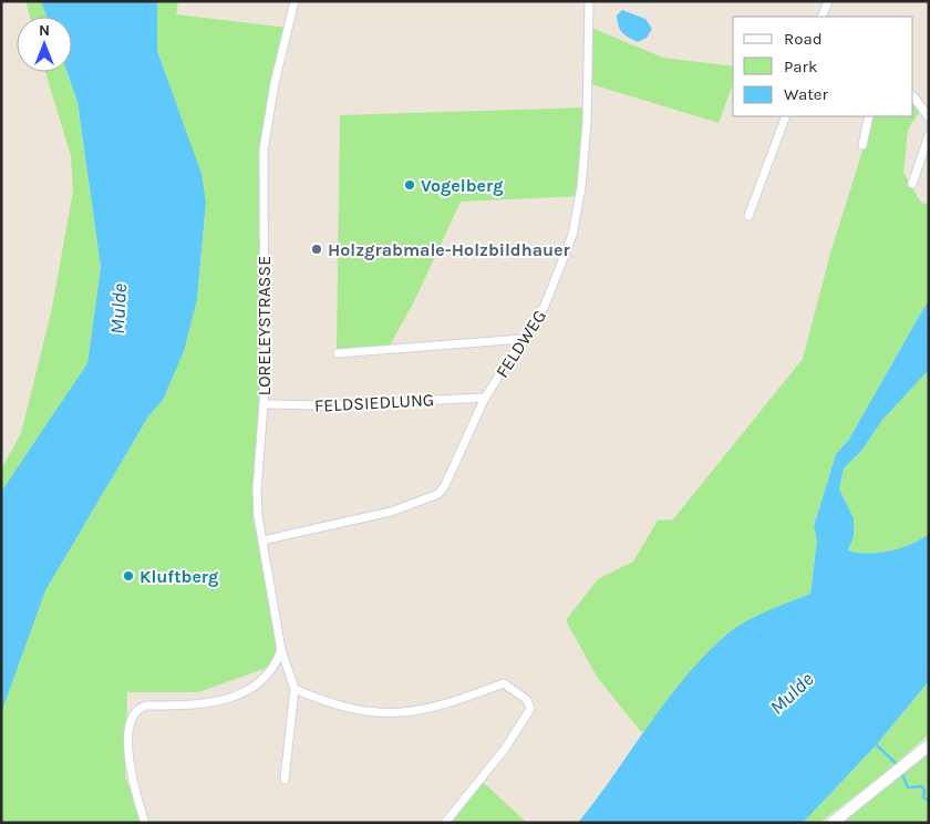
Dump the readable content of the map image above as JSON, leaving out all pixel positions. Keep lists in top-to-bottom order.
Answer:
{
  "streets": {
    "street": ["LORELEYSTRASSE", "FELDWEG", "FELDSIEDLUNG"]
  },
  "crossings": [
    ["LORELEYSTRASSE", "FELDWEG"],
    ["LORELEYSTRASSE", "FELDSIEDLUNG"],
    ["FELDWEG", "FELDSIEDLUNG"]
  ],
  "water": ["Mulde"],
  "places": ["Vogelberg", "Holzgrabmale-Holzbildhauer", "Kluftberg"],
  "legend": ["Road", "Park", "Water"],
  "north": "top"
}
